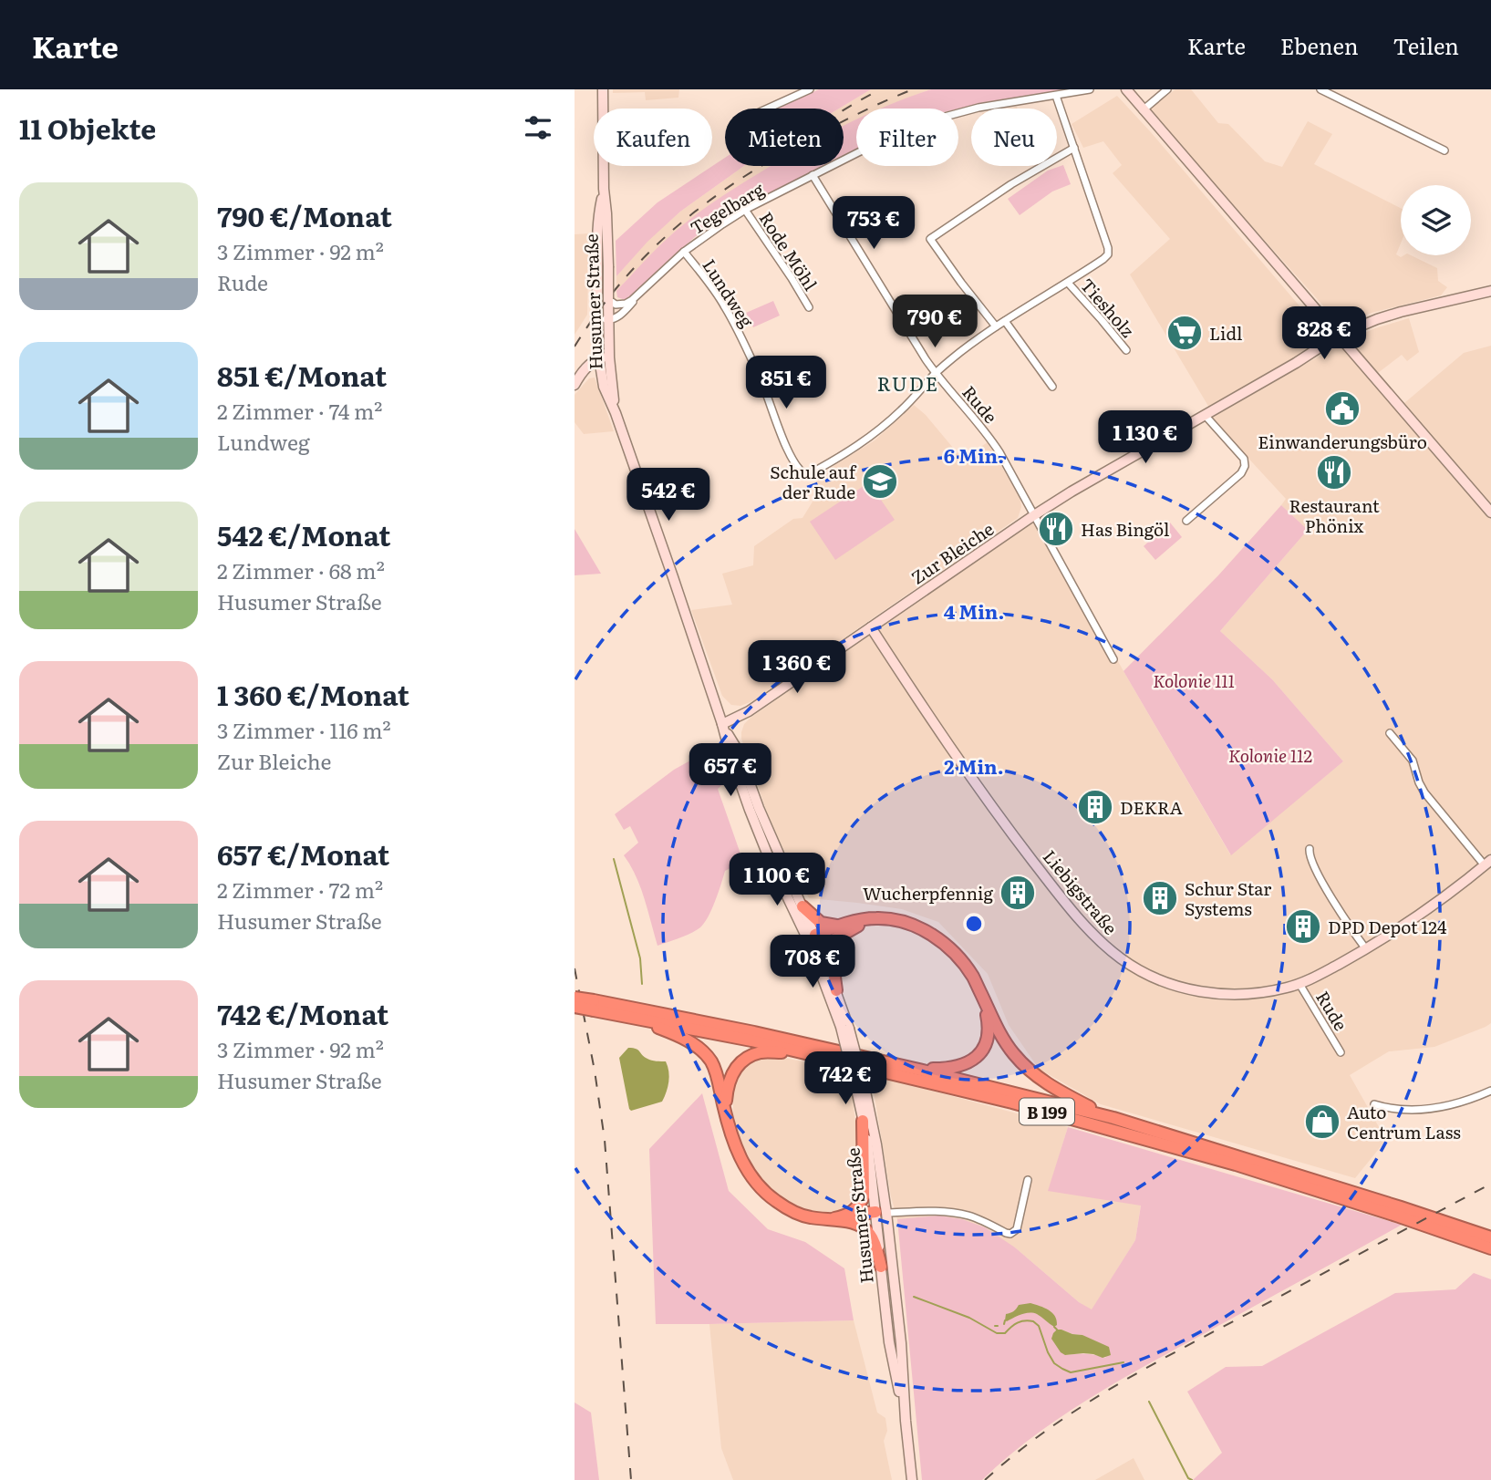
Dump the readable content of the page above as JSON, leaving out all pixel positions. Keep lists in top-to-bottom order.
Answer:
{
  "streets": {
    "highway": ["B 199"],
    "main road": ["Husumer Straße", "Zur Bleiche", "Liebigstraße"],
    "street": [
      "Tegelbarg",
      "Rode Möhl",
      "Lundweg",
      "Tiesholz",
      "Rude"
    ]
  },
  "crossings": [
    ["Tegelbarg", "Rode Möhl"],
    ["Tegelbarg", "Lundweg"],
    ["Tegelbarg", "Husumer Straße"],
    ["Tegelbarg", "Rude"],
    ["Lundweg", "Rude"],
    ["Husumer Straße", "Zur Bleiche"],
    ["Rude", "Zur Bleiche"],
    ["Rude", "Liebigstraße"],
    ["Zur Bleiche", "Liebigstraße"]
  ],
  "districts": ["RUDE"],
  "parks": ["Kolonie 111", "Kolonie 112"],
  "places": {
    "supermarket": ["Lidl"],
    "public building": ["Einwanderungsbüro"],
    "restaurant": ["Restaurant Phönix", "Has Bingöl"],
    "school or university": ["Schule auf der Rude"],
    "building": [
      "DEKRA",
      "Wucherpfennig",
      "Schur Star Systems",
      "DPD Depot 124"
    ],
    "shop": ["Auto Centrum Lass"]
  },
  "page": {
    "header": "Karte",
    "nav": ["Karte", "Ebenen", "Teilen"],
    "heading": "11 Objekte",
    "chip": [
      "Kaufen",
      "Mieten",
      "Filter",
      "Neu"
    ],
    "list": [
      {
        "name": "790 €/Monat",
        "note": "3 Zimmer · 92 m² · Rude"
      },
      {
        "name": "851 €/Monat",
        "note": "2 Zimmer · 74 m² · Lundweg"
      },
      {
        "name": "542 €/Monat",
        "note": "2 Zimmer · 68 m² · Husumer Straße"
      },
      {
        "name": "1 360 €/Monat",
        "note": "3 Zimmer · 116 m² · Zur Bleiche"
      },
      {
        "name": "657 €/Monat",
        "note": "2 Zimmer · 72 m² · Husumer Straße"
      },
      {
        "name": "742 €/Monat",
        "note": "3 Zimmer · 92 m² · Husumer Straße"
      }
    ],
    "price": [
      "753 €",
      "790 €",
      "828 €",
      "851 €",
      "1 130 €",
      "542 €",
      "1 360 €",
      "657 €",
      "1 100 €",
      "708 €",
      "742 €"
    ]
  },
  "rings": ["6 Min.", "4 Min.", "2 Min."]
}
